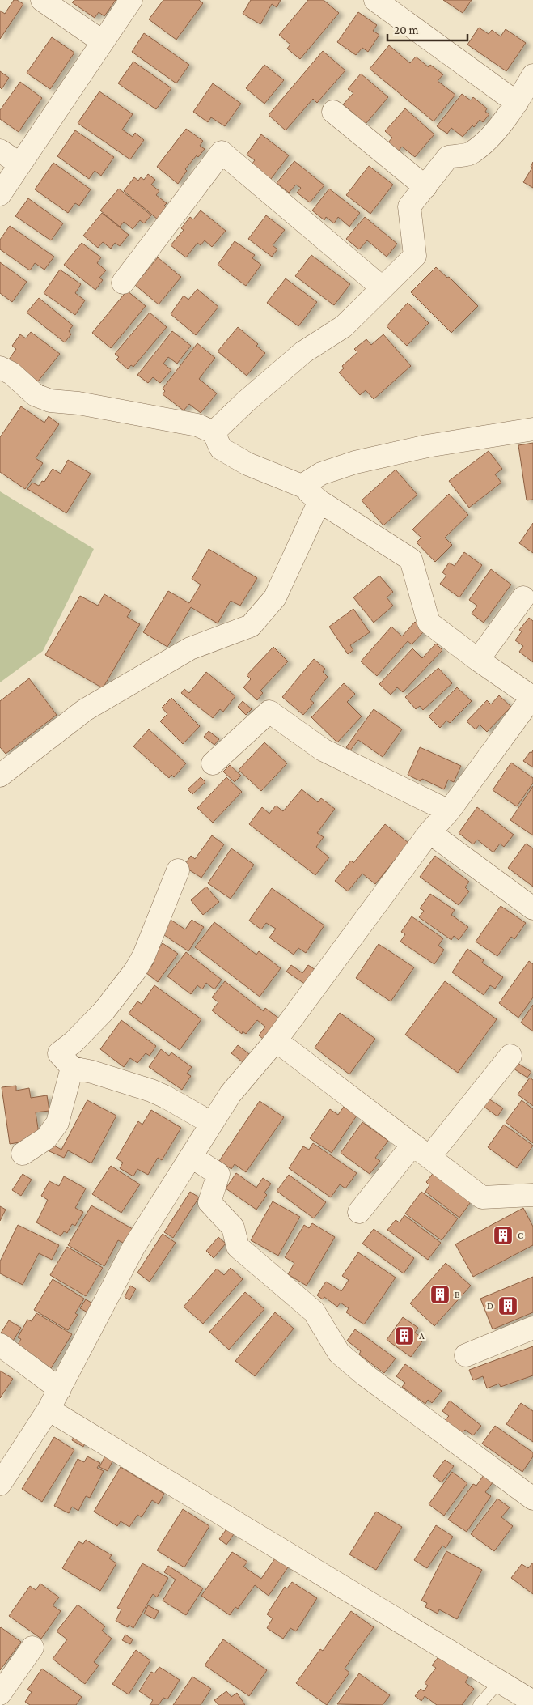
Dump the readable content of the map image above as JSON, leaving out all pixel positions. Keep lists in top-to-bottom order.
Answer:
{
  "places": {
    "building": [
      "C",
      "B",
      "D",
      "A"
    ]
  },
  "scale_bar": "20 m"
}
